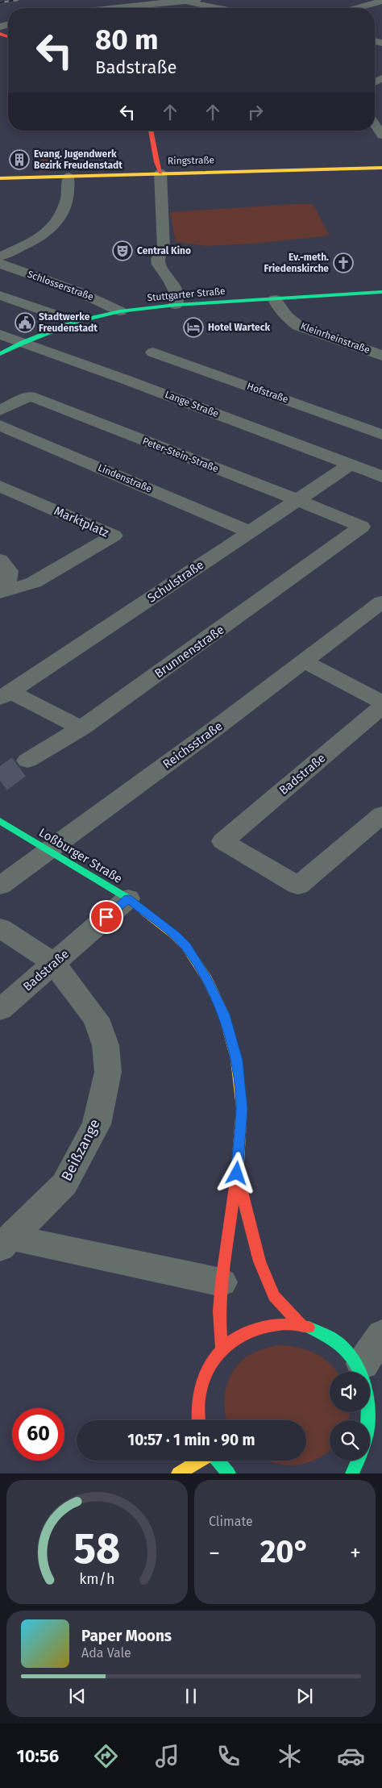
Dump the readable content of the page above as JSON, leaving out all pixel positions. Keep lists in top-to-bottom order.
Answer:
{
  "streets": {
    "main road": ["Ringstraße", "Stuttgarter Straße", "Loßburger Straße"],
    "street": [
      "Schlosserstraße",
      "Kleinrheinstraße",
      "Hofstraße",
      "Lange Straße",
      "Peter-Stein-Straße",
      "Lindenstraße",
      "Marktplatz",
      "Schulstraße",
      "Brunnenstraße",
      "Reichsstraße",
      "Badstraße",
      "Beißzange"
    ]
  },
  "crossings": [
    ["Schlosserstraße", "Stuttgarter Straße"],
    ["Stuttgarter Straße", "Kleinrheinstraße"],
    ["Stuttgarter Straße", "Lange Straße"],
    ["Lange Straße", "Schulstraße"],
    ["Peter-Stein-Straße", "Schulstraße"],
    ["Peter-Stein-Straße", "Brunnenstraße"],
    ["Lindenstraße", "Schulstraße"],
    ["Reichsstraße", "Loßburger Straße"],
    ["Badstraße", "Loßburger Straße"],
    ["Badstraße", "Beißzange"]
  ],
  "places": {
    "building": ["Evang. Jugendwerk Bezirk Freudenstadt"],
    "theatre": ["Central Kino"],
    "church": ["Ev.-meth. Friedenskirche"],
    "public building": ["Stadtwerke Freudenstadt"],
    "hotel": ["Hotel Warteck"]
  },
  "page": {
    "turn": ["80 m", "Badstraße"],
    "limit": "60",
    "trip": "10:57 · 1 min · 90 m",
    "tile": "Climate",
    "heat": ["−", "20°", "+"],
    "song": ["Paper Moons", "Ada Vale"],
    "tabs": "10:56",
    "gauge": ["58", "km/h"]
  }
}
